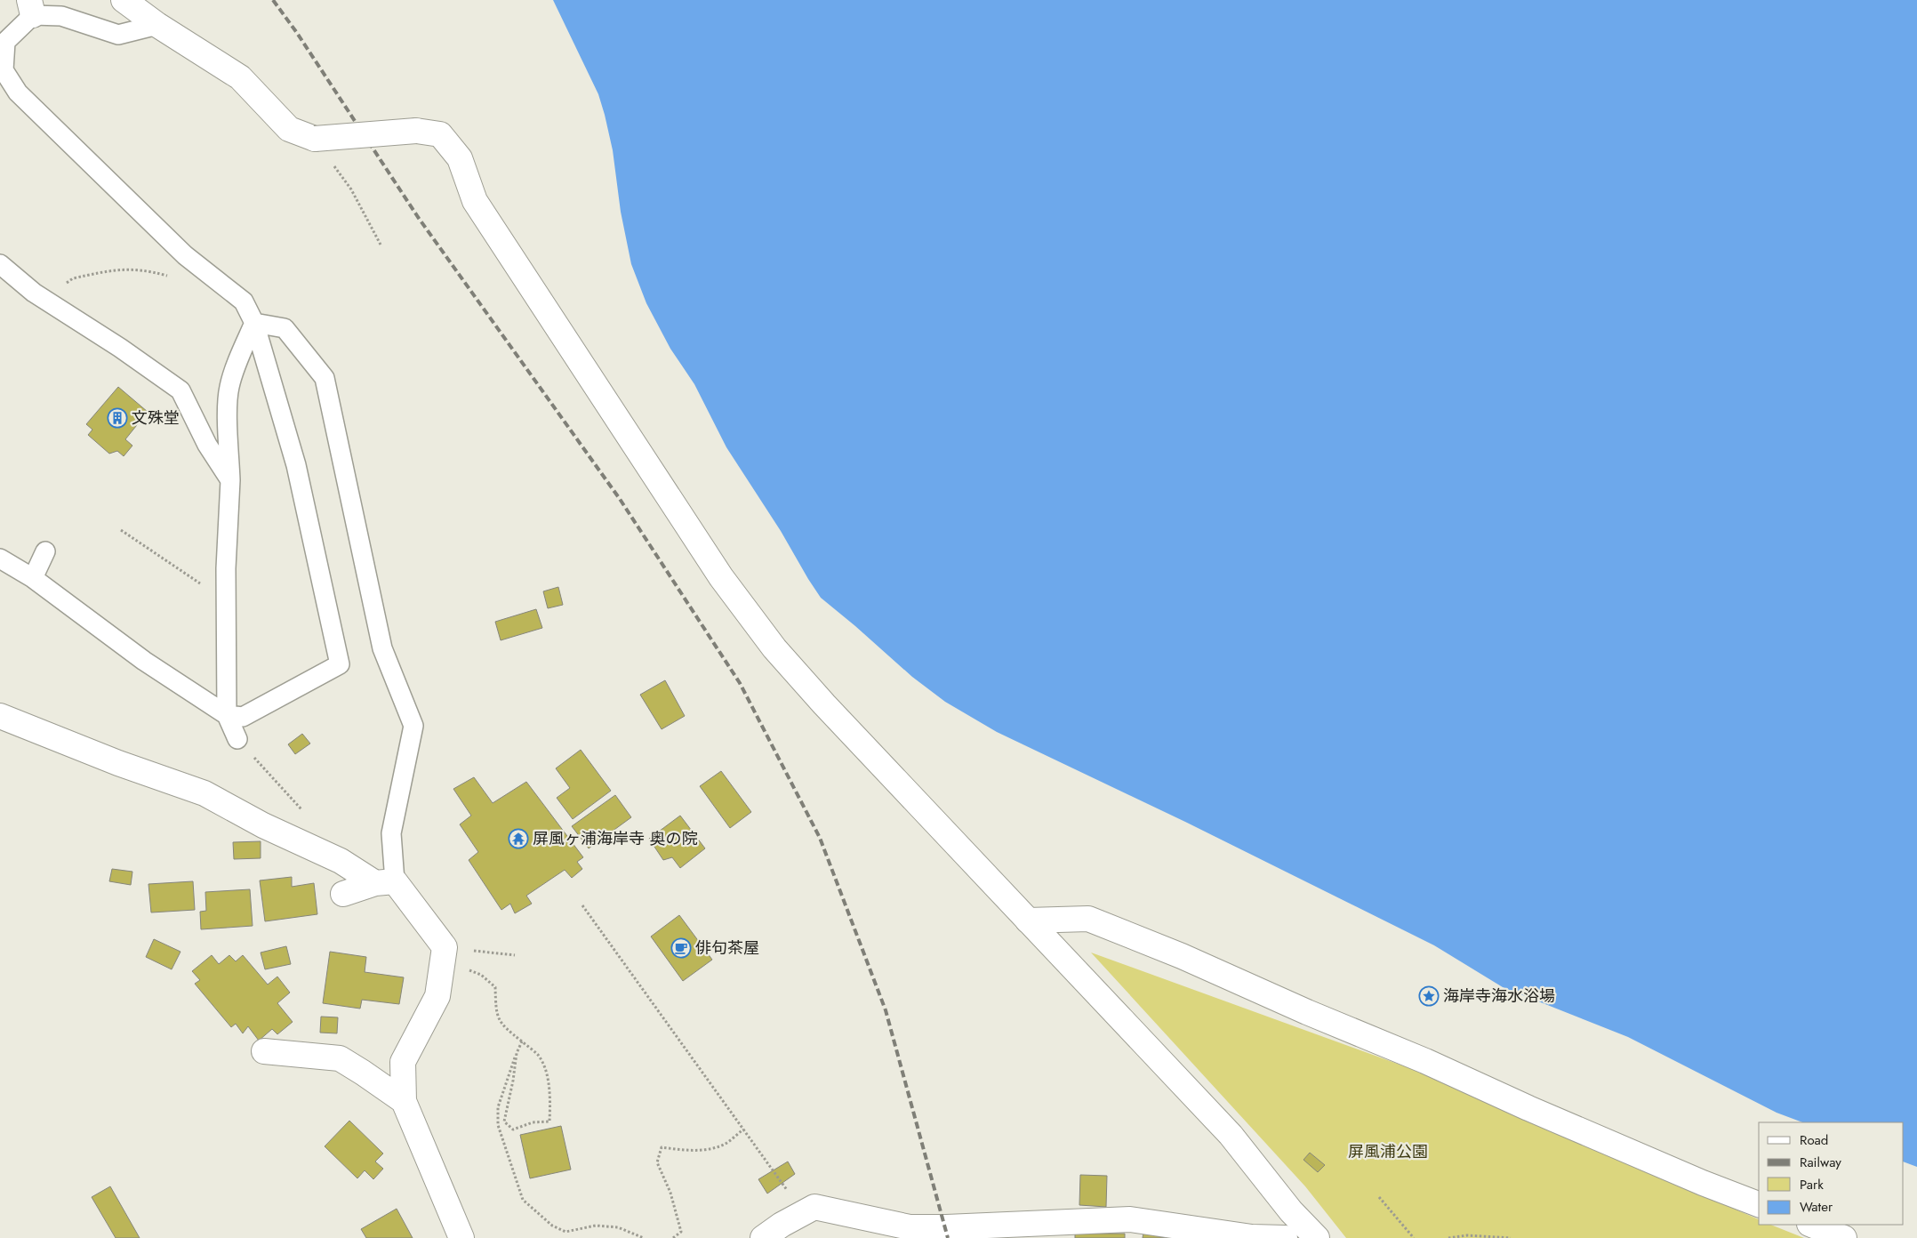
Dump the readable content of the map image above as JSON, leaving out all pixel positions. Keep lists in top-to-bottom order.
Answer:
{
  "parks": ["屏風浦公園"],
  "places": {
    "building": ["文殊堂"],
    "temple": ["屏風ヶ浦海岸寺 奥の院"],
    "cafe": ["俳句茶屋"],
    "place": ["海岸寺海水浴場"]
  },
  "legend": [
    "Road",
    "Railway",
    "Park",
    "Water"
  ]
}
